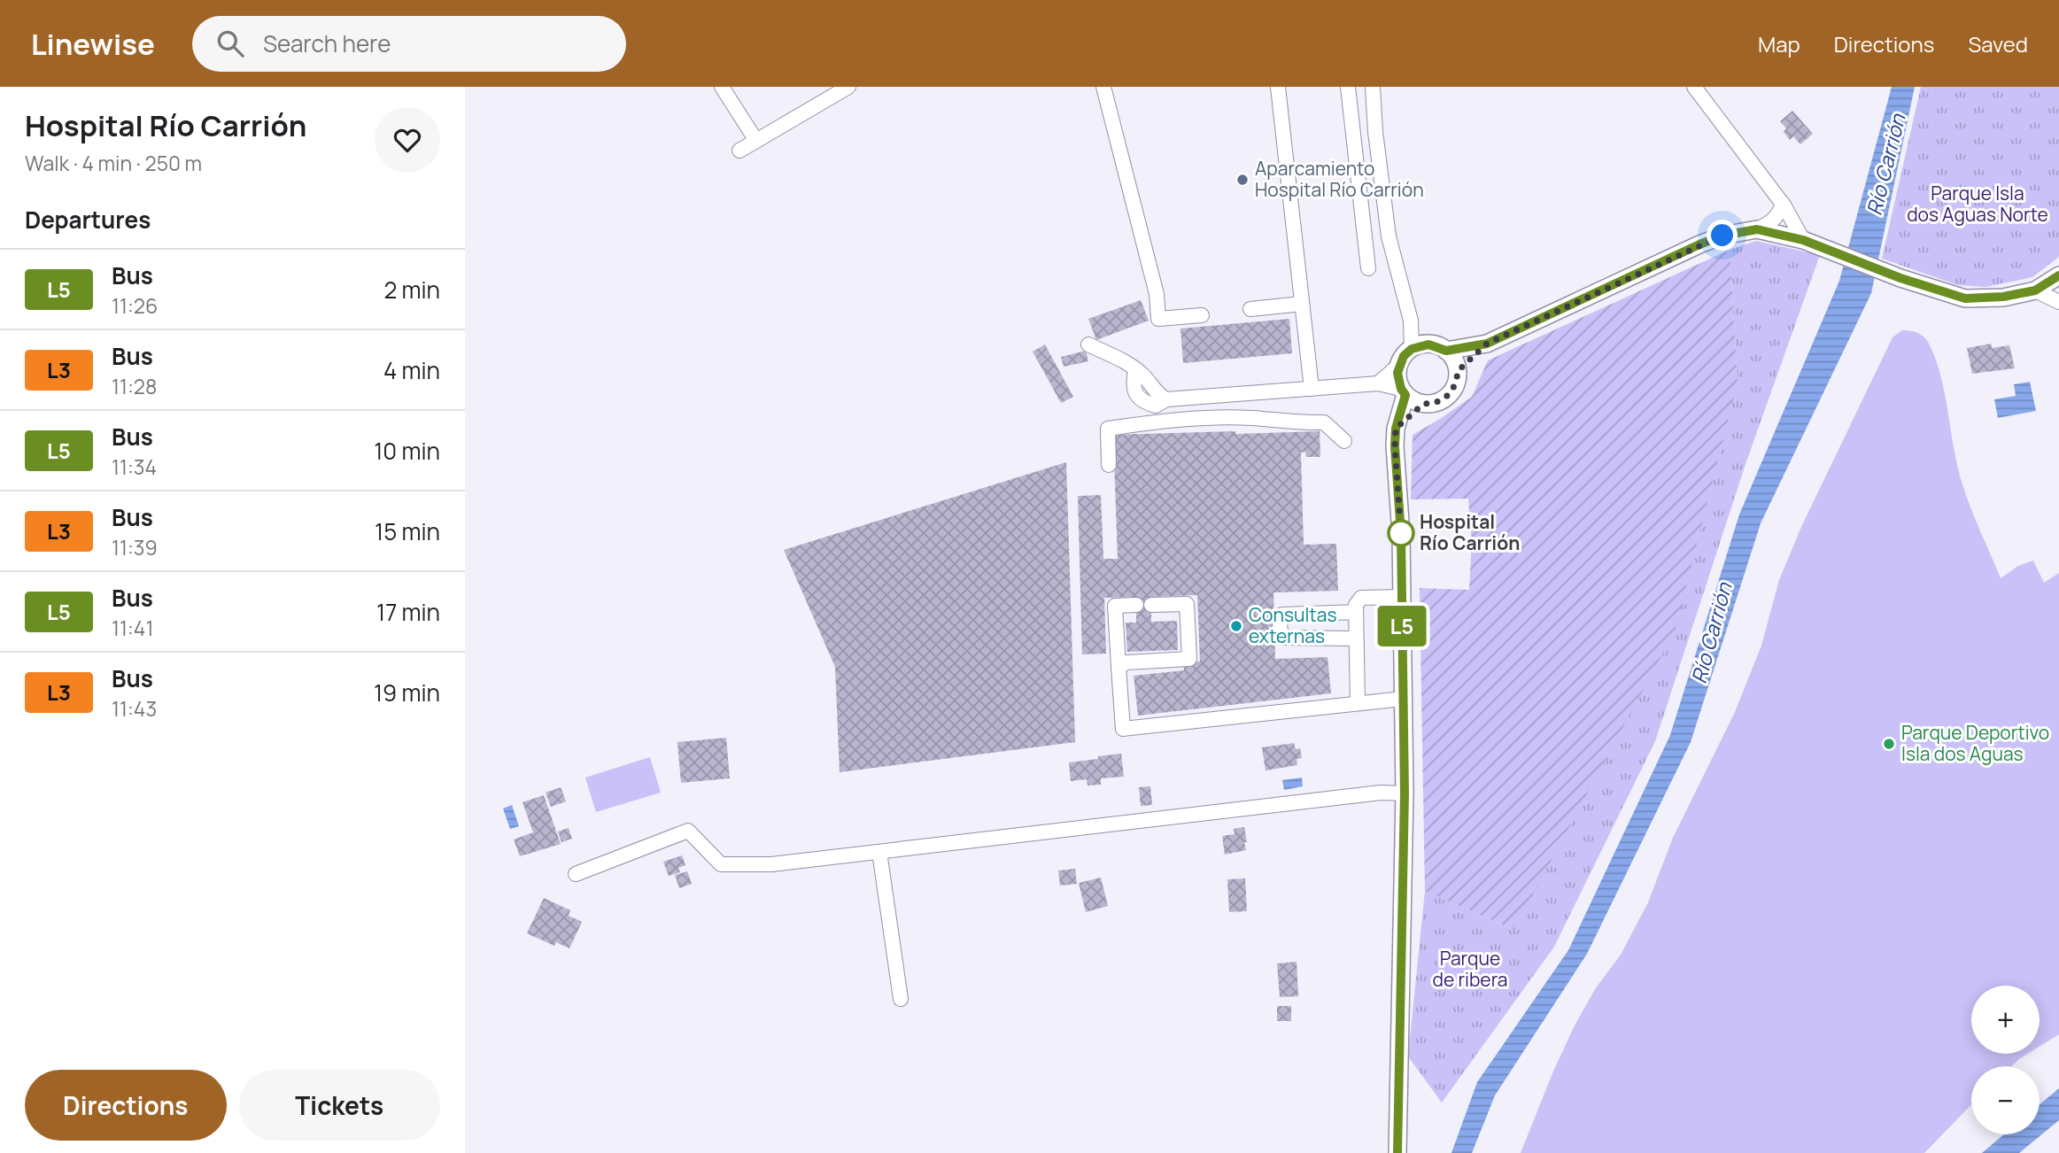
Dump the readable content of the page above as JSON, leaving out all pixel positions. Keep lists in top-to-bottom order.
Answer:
{
  "water": ["Río Carrión"],
  "parks": ["Parque Isla dos Aguas Norte", "Parque de ribera"],
  "places": [
    "Aparcamiento Hospital Río Carrión",
    "Hospital Río Carrión",
    "Consultas externas",
    "Parque Deportivo Isla dos Aguas"
  ],
  "lines": ["bus line L5"],
  "page": {
    "header": "Linewise",
    "search": "Search here",
    "nav": ["Map", "Directions", "Saved"],
    "heading": [
      ["Hospital Río Carrión", "Walk · 4 min · 250 m"],
      "Departures"
    ],
    "on_map": "L5",
    "list": [
      {
        "mark": "L5",
        "name": "Bus",
        "note": "11:26",
        "value": "2 min"
      },
      {
        "mark": "L3",
        "name": "Bus",
        "note": "11:28",
        "value": "4 min"
      },
      {
        "mark": "L5",
        "name": "Bus",
        "note": "11:34",
        "value": "10 min"
      },
      {
        "mark": "L3",
        "name": "Bus",
        "note": "11:39",
        "value": "15 min"
      },
      {
        "mark": "L5",
        "name": "Bus",
        "note": "11:41",
        "value": "17 min"
      },
      {
        "mark": "L3",
        "name": "Bus",
        "note": "11:43",
        "value": "19 min"
      }
    ],
    "map_buttons": ["+", "−"],
    "buttons": ["Directions", "Tickets"]
  }
}
